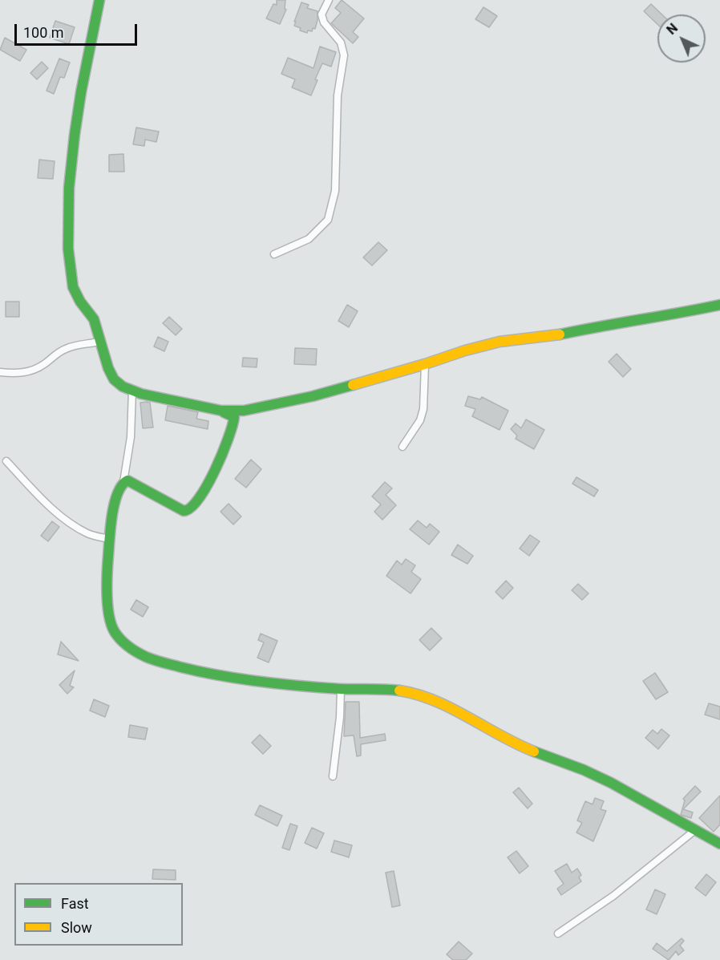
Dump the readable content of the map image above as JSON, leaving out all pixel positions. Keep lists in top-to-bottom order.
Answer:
{
  "legend": ["Fast", "Slow"],
  "scale_bar": "100 m",
  "north": "top left"
}
